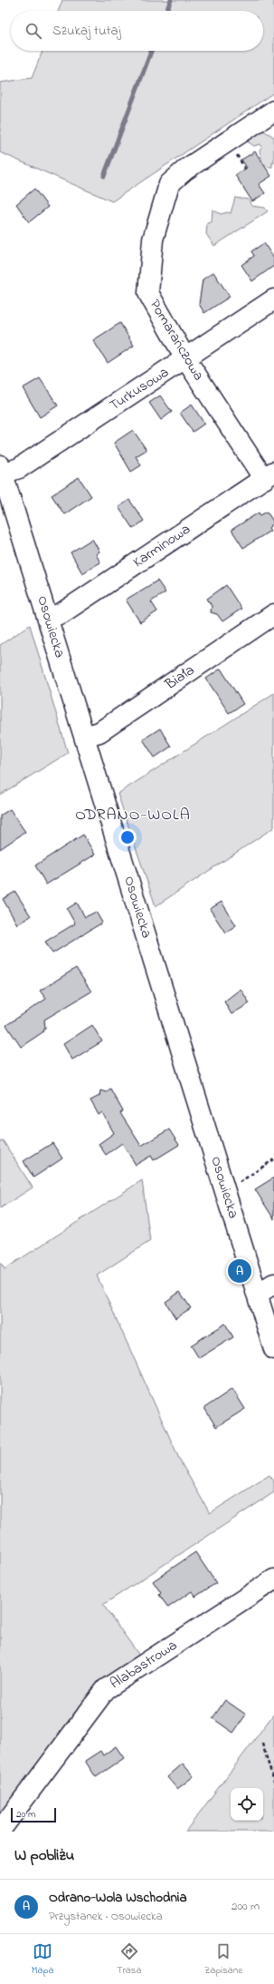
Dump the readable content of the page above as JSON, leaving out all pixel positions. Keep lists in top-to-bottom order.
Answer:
{
  "streets": {
    "street": [
      "Pomarańczowa",
      "Turkusowa",
      "Karminowa",
      "Osowiecka",
      "Biała",
      "Alabastrowa"
    ]
  },
  "crossings": [
    ["Pomarańczowa", "Turkusowa"],
    ["Pomarańczowa", "Karminowa"],
    ["Turkusowa", "Osowiecka"],
    ["Karminowa", "Osowiecka"],
    ["Osowiecka", "Biała"]
  ],
  "districts": ["ODRANO-WOLA"],
  "scale_bar": "20 m",
  "page": {
    "search": "Szukaj tutaj",
    "pins": "A",
    "scale": "20 m",
    "heading": "W pobliżu",
    "list": [
      {
        "mark": "A",
        "name": "Odrano-Wola Wschodnia",
        "note": "Przystanek · Osowiecka",
        "value": "200 m"
      }
    ],
    "nav": ["Mapa", "Trasa", "Zapisane"]
  }
}
